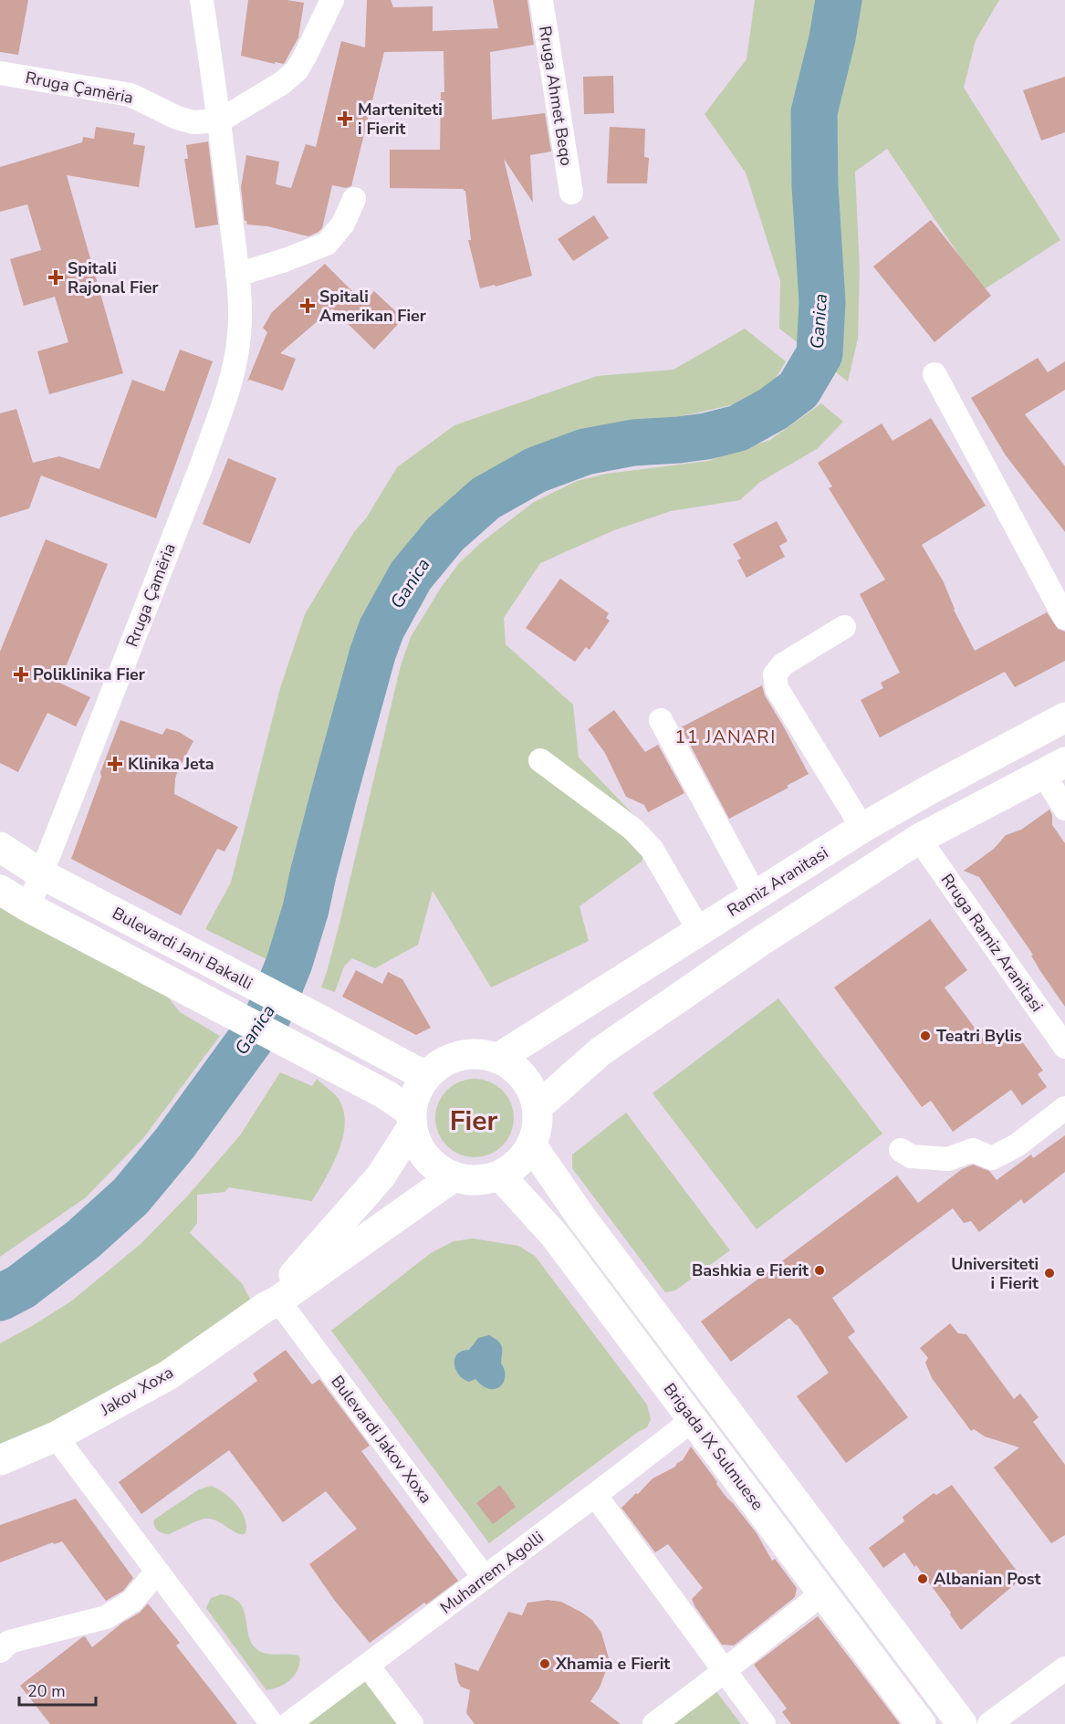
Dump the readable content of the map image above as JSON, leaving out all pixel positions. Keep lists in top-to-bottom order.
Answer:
{
  "streets": {
    "main road": [
      "Ramiz Aranitasi",
      "Bulevardi Jani Bakalli",
      "Jakov Xoxa",
      "Brigada IX Sulmuese"
    ],
    "street": [
      "Rruga Çamëria",
      "Rruga Ahmet Beqo",
      "Rruga Ramiz Aranitasi",
      "Bulevardi Jakov Xoxa",
      "Muharrem Agolli"
    ]
  },
  "crossings": [
    ["Rruga Çamëria", "Bulevardi Jani Bakalli"],
    ["Ramiz Aranitasi", "Bulevardi Jani Bakalli"],
    ["Ramiz Aranitasi", "Jakov Xoxa"],
    ["Ramiz Aranitasi", "Brigada IX Sulmuese"],
    ["Bulevardi Jani Bakalli", "Jakov Xoxa"],
    ["Bulevardi Jani Bakalli", "Brigada IX Sulmuese"],
    ["Jakov Xoxa", "Bulevardi Jakov Xoxa"],
    ["Jakov Xoxa", "Brigada IX Sulmuese"],
    ["Bulevardi Jakov Xoxa", "Muharrem Agolli"],
    ["Brigada IX Sulmuese", "Muharrem Agolli"]
  ],
  "districts": ["11 JANARI", "Fier"],
  "water": ["Ganica"],
  "places": {
    "health": [
      "Marteniteti i Fierit",
      "Spitali Rajonal Fier",
      "Spitali Amerikan Fier",
      "Poliklinika Fier",
      "Klinika Jeta"
    ],
    "other": [
      "Teatri Bylis",
      "Bashkia e Fierit",
      "Universiteti i Fierit",
      "Albanian Post",
      "Xhamia e Fierit"
    ]
  },
  "scale_bar": "20 m"
}
